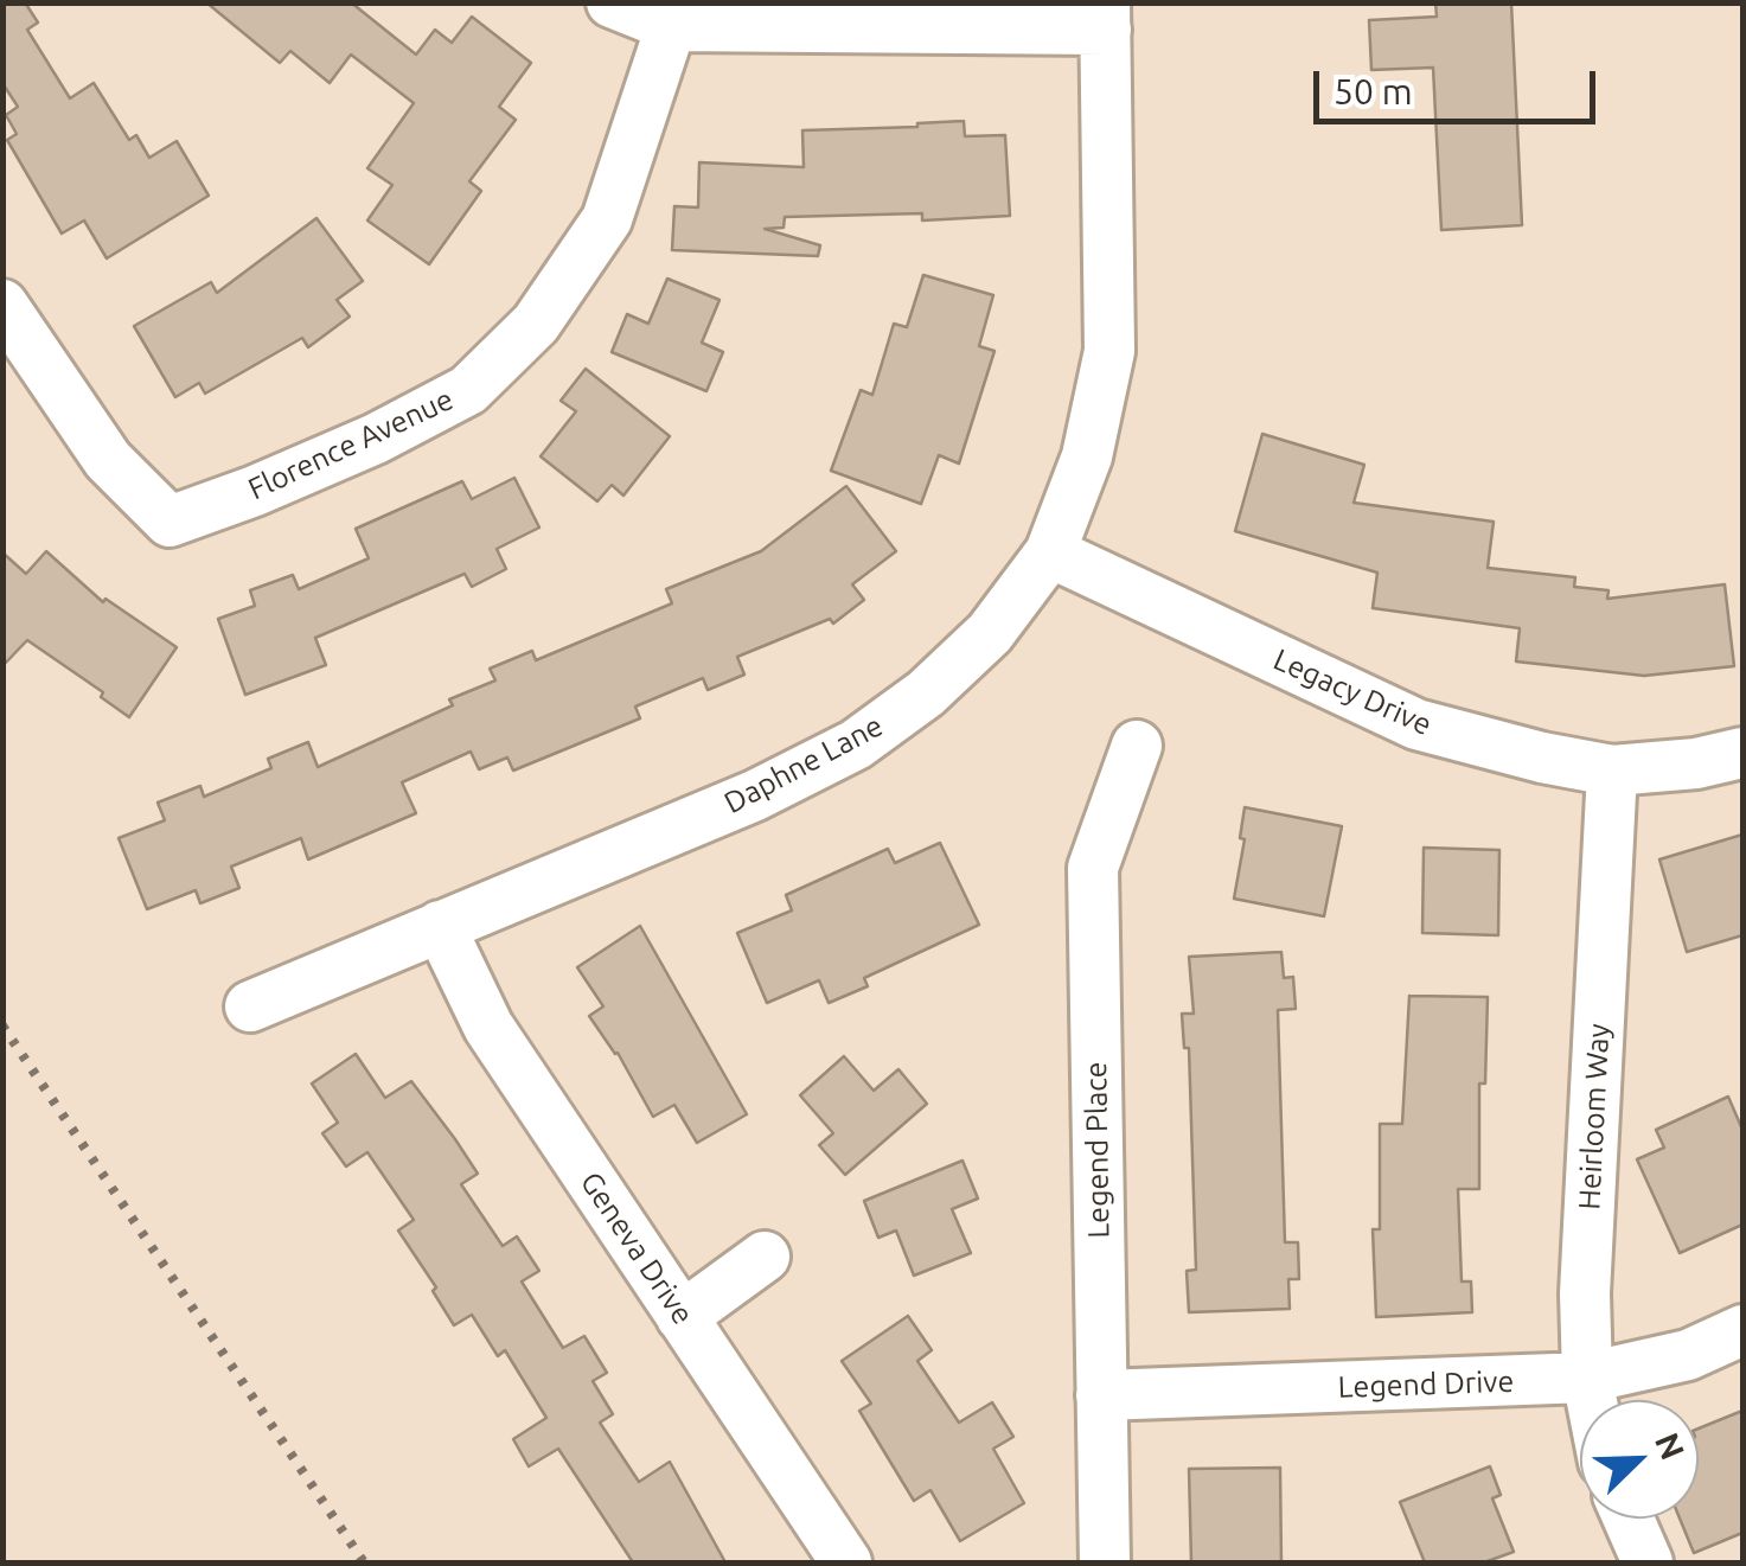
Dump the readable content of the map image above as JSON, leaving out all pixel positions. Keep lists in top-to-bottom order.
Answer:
{
  "streets": {
    "street": [
      "Florence Avenue",
      "Legacy Drive",
      "Daphne Lane",
      "Heirloom Way",
      "Legend Place",
      "Geneva Drive",
      "Legend Drive"
    ]
  },
  "crossings": [
    ["Legacy Drive", "Daphne Lane"],
    ["Legacy Drive", "Heirloom Way"],
    ["Daphne Lane", "Geneva Drive"],
    ["Heirloom Way", "Legend Drive"],
    ["Legend Place", "Legend Drive"]
  ],
  "scale_bar": "50 m",
  "north": "top right"
}
